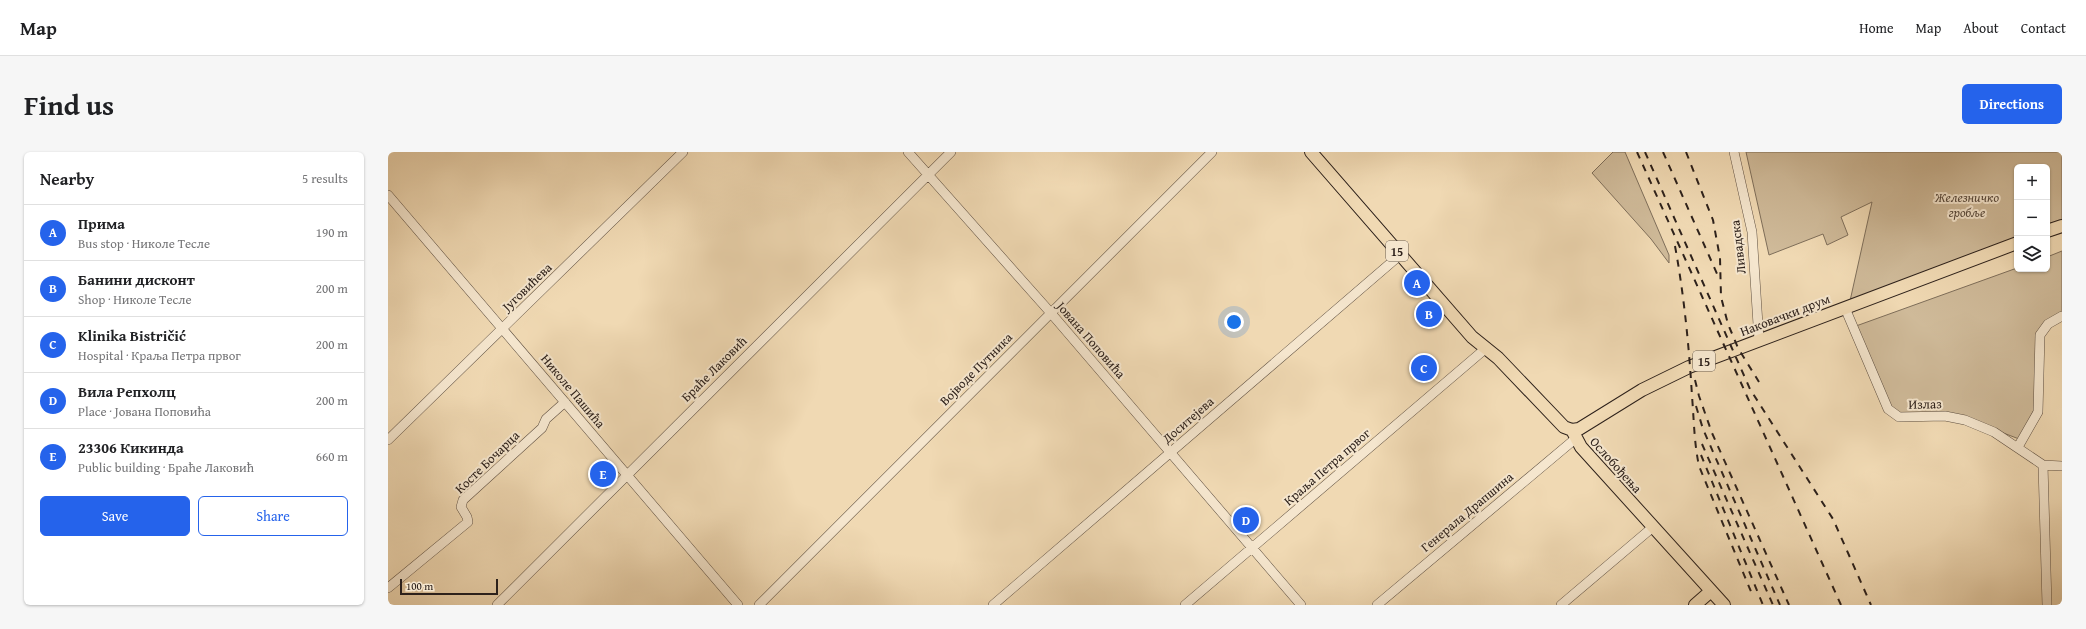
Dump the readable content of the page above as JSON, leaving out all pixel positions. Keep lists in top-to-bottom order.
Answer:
{
  "streets": {
    "main road": ["15", "Наковачки друм", "Ослобођења"],
    "street": [
      "Ливадска",
      "Југовићева",
      "Јована Поповића",
      "Браће Лаковић",
      "Војводе Путника",
      "Николе Пашића",
      "Излаз",
      "Доситејева",
      "Косте Бочарца",
      "Краља Петра првог",
      "Генерала Драпшина"
    ]
  },
  "crossings": [
    ["Ливадска", "Наковачки друм"],
    ["15", "Доситејева"],
    ["15", "Ослобођења"],
    ["15", "Краља Петра првог"],
    ["Југовићева", "Николе Пашића"],
    ["Наковачки друм", "Излаз"],
    ["Наковачки друм", "Ослобођења"],
    ["Наковачки друм", "Генерала Драпшина"],
    ["Јована Поповића", "Браће Лаковић"],
    ["Јована Поповића", "Војводе Путника"],
    ["Јована Поповића", "Доситејева"],
    ["Јована Поповића", "Краља Петра првог"],
    ["Браће Лаковић", "Николе Пашића"],
    ["Николе Пашића", "Косте Бочарца"],
    ["Ослобођења", "Краља Петра првог"],
    ["Ослобођења", "Генерала Драпшина"]
  ],
  "parks": ["Железничко гробље"],
  "scale_bar": "100 m",
  "page": {
    "header": "Map",
    "nav": [
      "Home",
      "Map",
      "About",
      "Contact"
    ],
    "title": "Find us",
    "buttons": [
      "Directions",
      ["Save", "Share"]
    ],
    "heading": ["Nearby", "5 results"],
    "map_buttons": ["+", "−"],
    "list": [
      {
        "mark": "A",
        "name": "Прима",
        "note": "Bus stop · Николе Тесле",
        "value": "190 m"
      },
      {
        "mark": "B",
        "name": "Банини дисконт",
        "note": "Shop · Николе Тесле",
        "value": "200 m"
      },
      {
        "mark": "C",
        "name": "Klinika Bistričić",
        "note": "Hospital · Краља Петра првог",
        "value": "200 m"
      },
      {
        "mark": "D",
        "name": "Вила Репхолц",
        "note": "Place · Јована Поповића",
        "value": "200 m"
      },
      {
        "mark": "E",
        "name": "23306 Кикинда",
        "note": "Public building · Браће Лаковић",
        "value": "660 m"
      }
    ],
    "pins": [
      "A",
      "B",
      "C",
      "E",
      "D"
    ],
    "scale": "100 m"
  }
}
